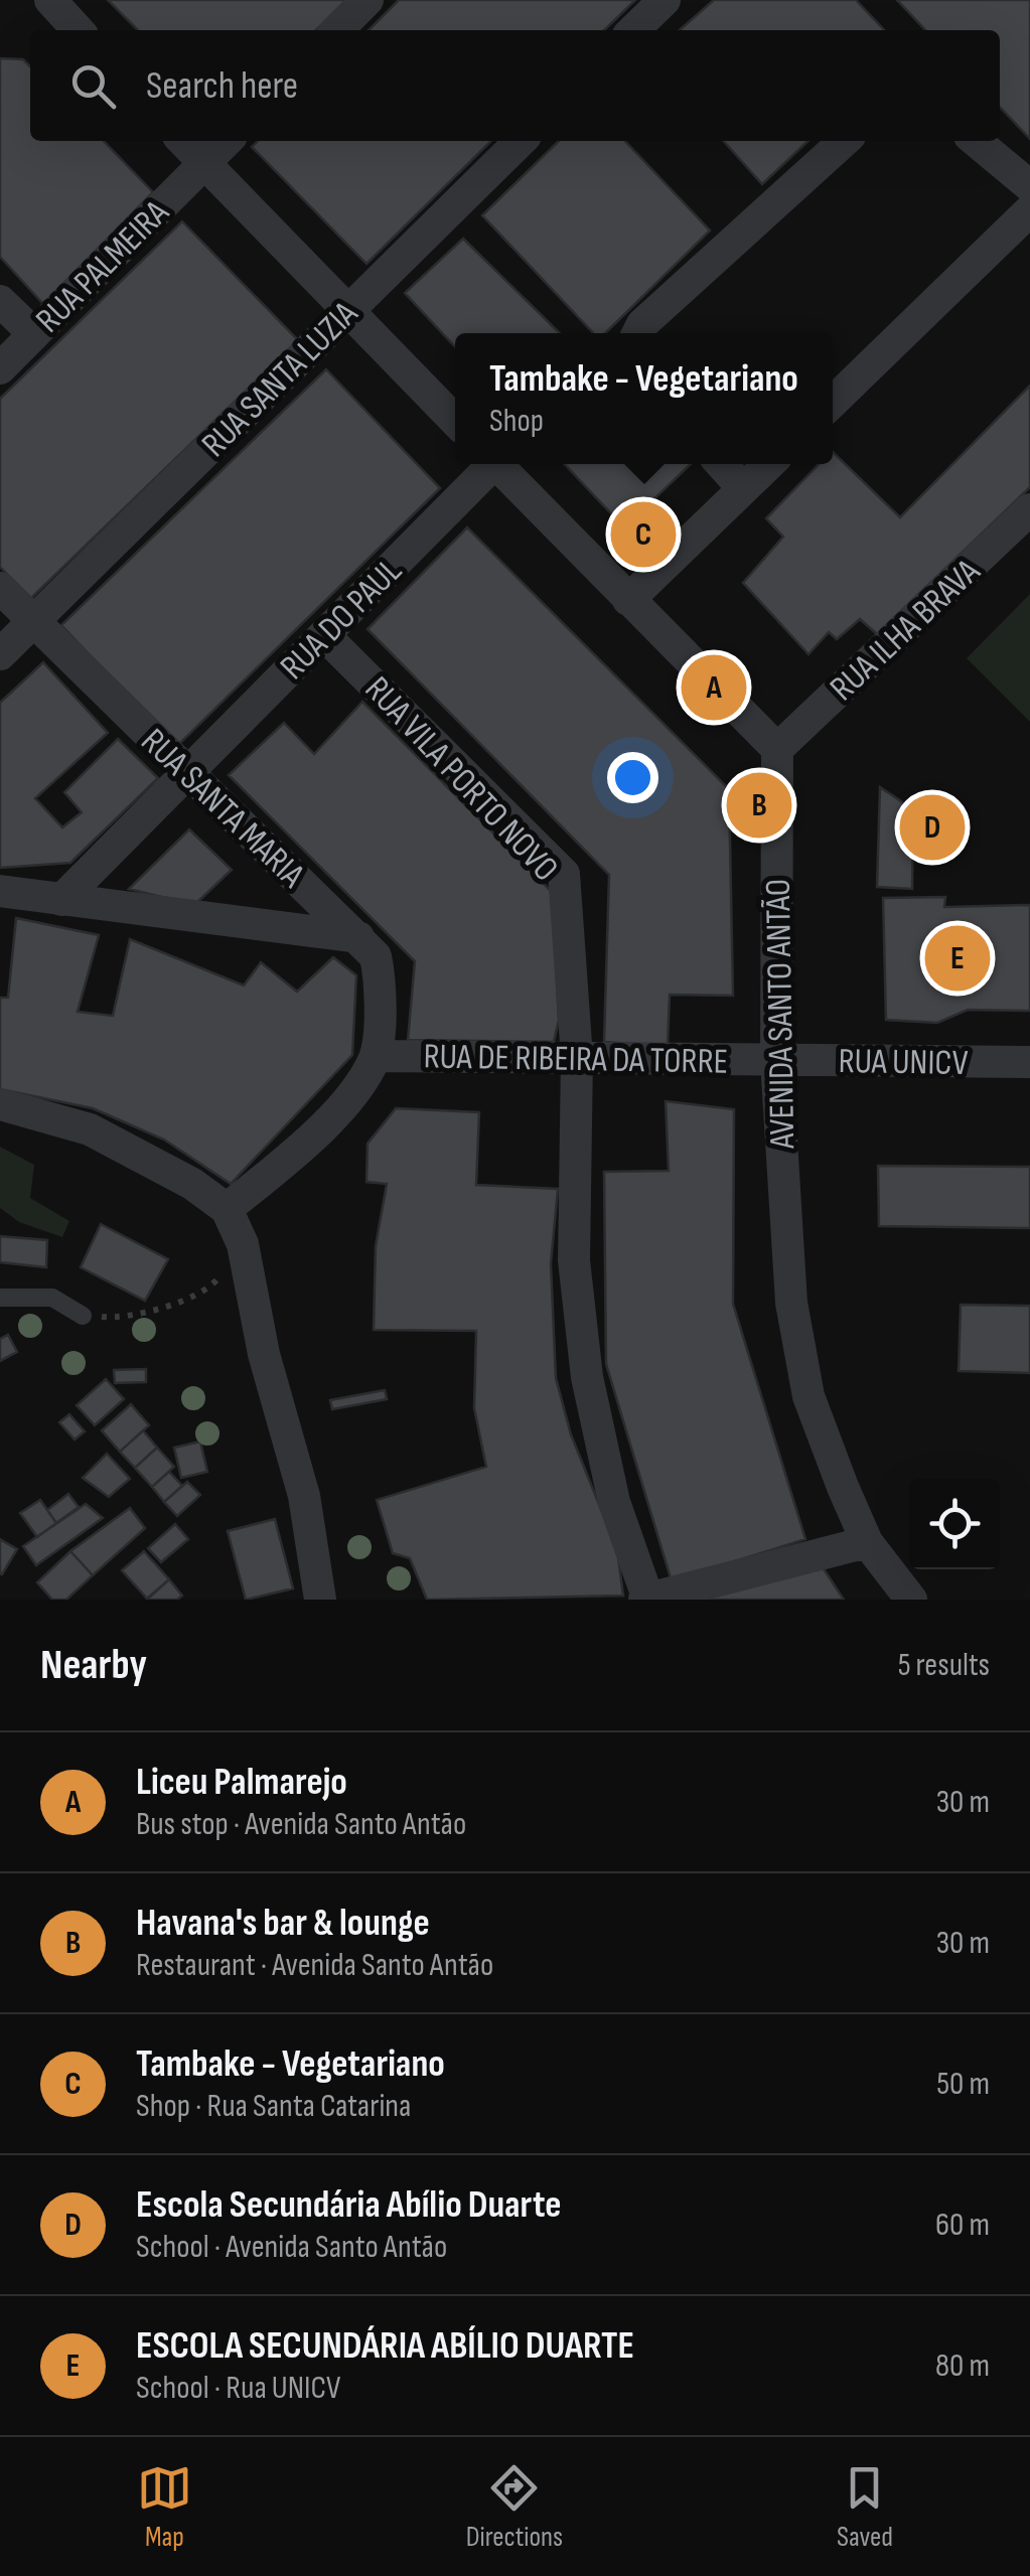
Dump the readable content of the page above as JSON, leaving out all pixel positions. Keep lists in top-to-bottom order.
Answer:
{
  "streets": {
    "street": [
      "RUA PALMEIRA",
      "RUA SANTA LUZIA",
      "RUA DO PAUL",
      "RUA ILHA BRAVA",
      "RUA VILA PORTO NOVO",
      "RUA SANTA MARIA",
      "AVENIDA SANTO ANTÃO",
      "RUA DE RIBEIRA DA TORRE",
      "RUA UNICV"
    ]
  },
  "crossings": [
    ["RUA SANTA LUZIA", "RUA SANTA MARIA"],
    ["RUA DO PAUL", "RUA VILA PORTO NOVO"],
    ["RUA DO PAUL", "RUA SANTA MARIA"],
    ["RUA ILHA BRAVA", "AVENIDA SANTO ANTÃO"],
    ["RUA VILA PORTO NOVO", "RUA DE RIBEIRA DA TORRE"],
    ["RUA SANTA MARIA", "RUA DE RIBEIRA DA TORRE"],
    ["AVENIDA SANTO ANTÃO", "RUA DE RIBEIRA DA TORRE"],
    ["AVENIDA SANTO ANTÃO", "RUA UNICV"],
    ["RUA DE RIBEIRA DA TORRE", "RUA UNICV"]
  ],
  "page": {
    "search": "Search here",
    "popup": ["Tambake - Vegetariano", "Shop"],
    "pins": [
      "C",
      "A",
      "B",
      "D",
      "E"
    ],
    "heading": ["Nearby", "5 results"],
    "list": [
      {
        "mark": "A",
        "name": "Liceu Palmarejo",
        "note": "Bus stop · Avenida Santo Antão",
        "value": "30 m"
      },
      {
        "mark": "B",
        "name": "Havana's bar & lounge",
        "note": "Restaurant · Avenida Santo Antão",
        "value": "30 m"
      },
      {
        "mark": "C",
        "name": "Tambake - Vegetariano",
        "note": "Shop · Rua Santa Catarina",
        "value": "50 m"
      },
      {
        "mark": "D",
        "name": "Escola Secundária Abílio Duarte",
        "note": "School · Avenida Santo Antão",
        "value": "60 m"
      },
      {
        "mark": "E",
        "name": "ESCOLA SECUNDÁRIA ABÍLIO DUARTE",
        "note": "School · Rua UNICV",
        "value": "80 m"
      }
    ],
    "nav": ["Map", "Directions", "Saved"]
  }
}
